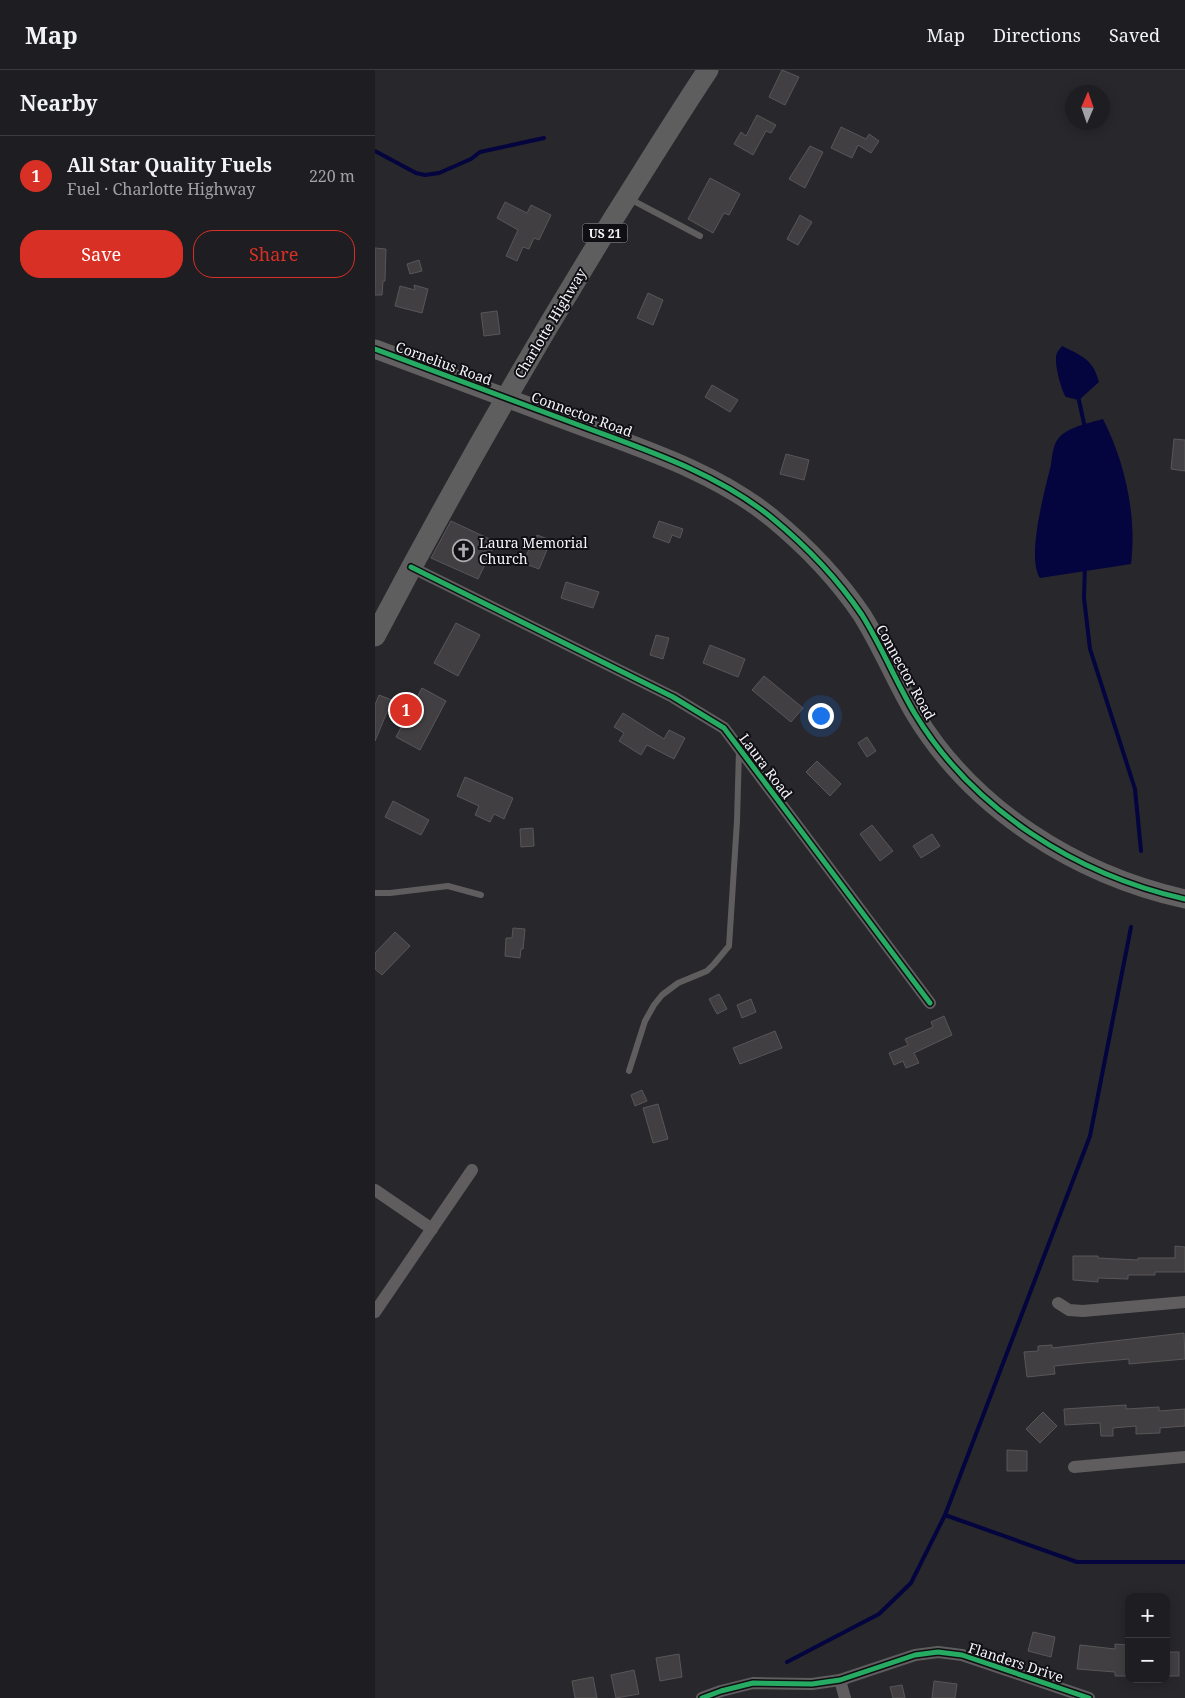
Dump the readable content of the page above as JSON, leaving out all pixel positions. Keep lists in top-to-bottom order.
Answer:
{
  "streets": {
    "main road": ["US 21", "Charlotte Highway"],
    "street": [
      "Cornelius Road",
      "Connector Road",
      "Laura Road",
      "Flanders Drive"
    ]
  },
  "crossings": [
    ["Charlotte Highway", "Cornelius Road"],
    ["Charlotte Highway", "Connector Road"],
    ["Charlotte Highway", "Laura Road"],
    ["Cornelius Road", "Connector Road"]
  ],
  "places": {
    "church": ["Laura Memorial Church"]
  },
  "north": "top",
  "page": {
    "header": "Map",
    "nav": ["Map", "Directions", "Saved"],
    "heading": "Nearby",
    "list": [
      {
        "mark": "1",
        "name": "All Star Quality Fuels",
        "note": "Fuel · Charlotte Highway",
        "value": "220 m"
      }
    ],
    "buttons": ["Save", "Share"],
    "pins": "1",
    "map_buttons": ["+", "−"]
  }
}
